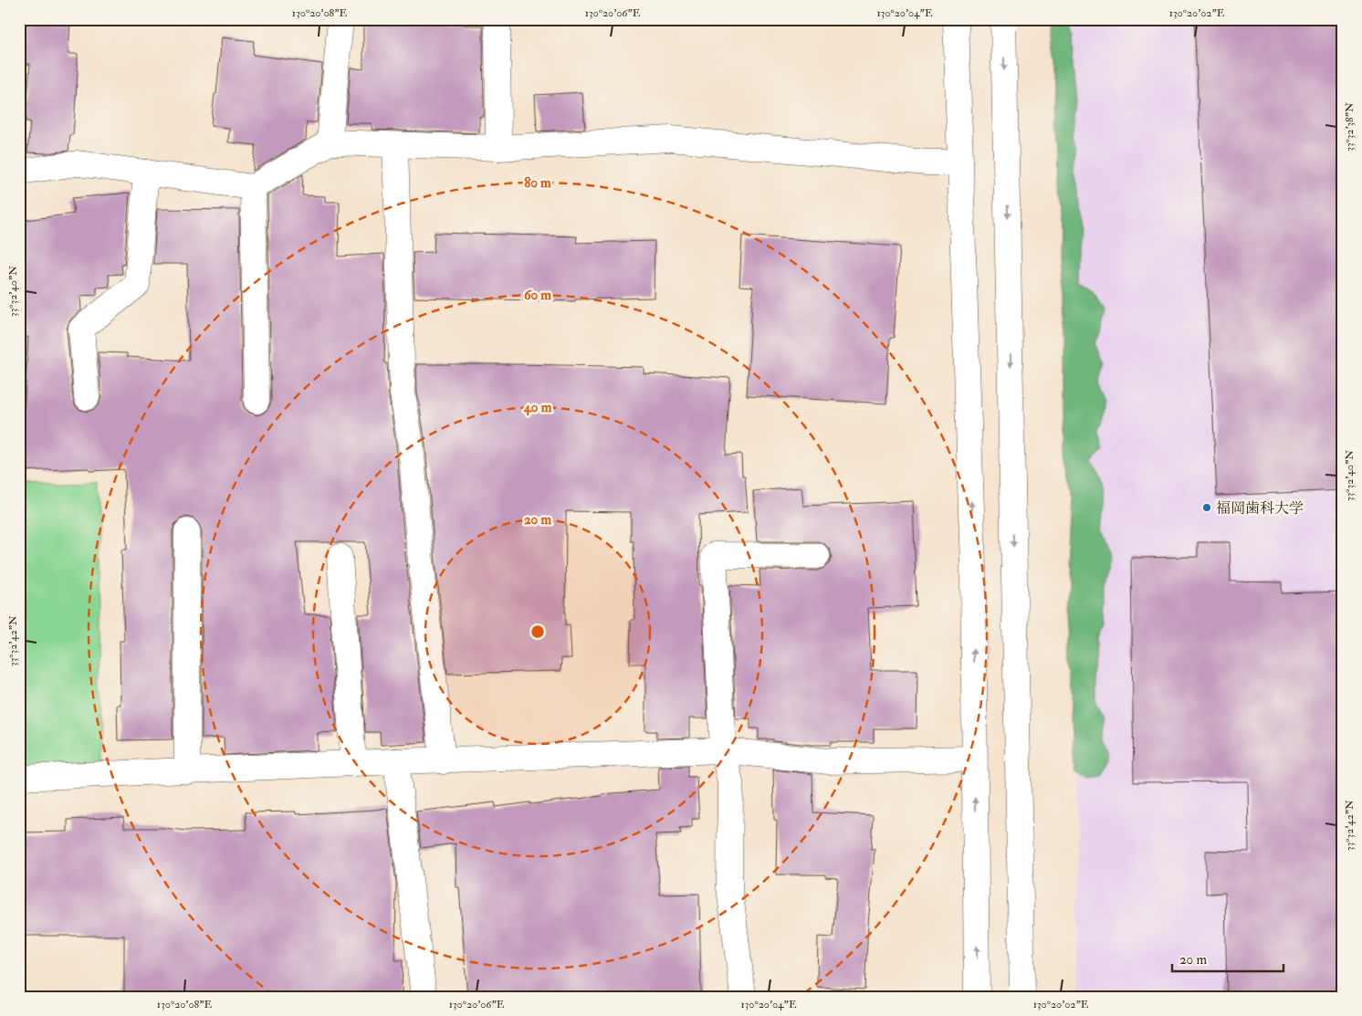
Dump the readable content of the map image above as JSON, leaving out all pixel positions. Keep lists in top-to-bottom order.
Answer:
{
  "places": ["福岡歯科大学"],
  "scale_bar": "20 m",
  "coordinates": [
    "130°20'08\"E",
    "130°20'06\"E",
    "130°20'04\"E",
    "130°20'02\"E",
    "33°32'38\"N",
    "33°32'40\"N",
    "33°32'42\"N"
  ],
  "rings": [
    "80 m",
    "60 m",
    "40 m",
    "20 m"
  ]
}
